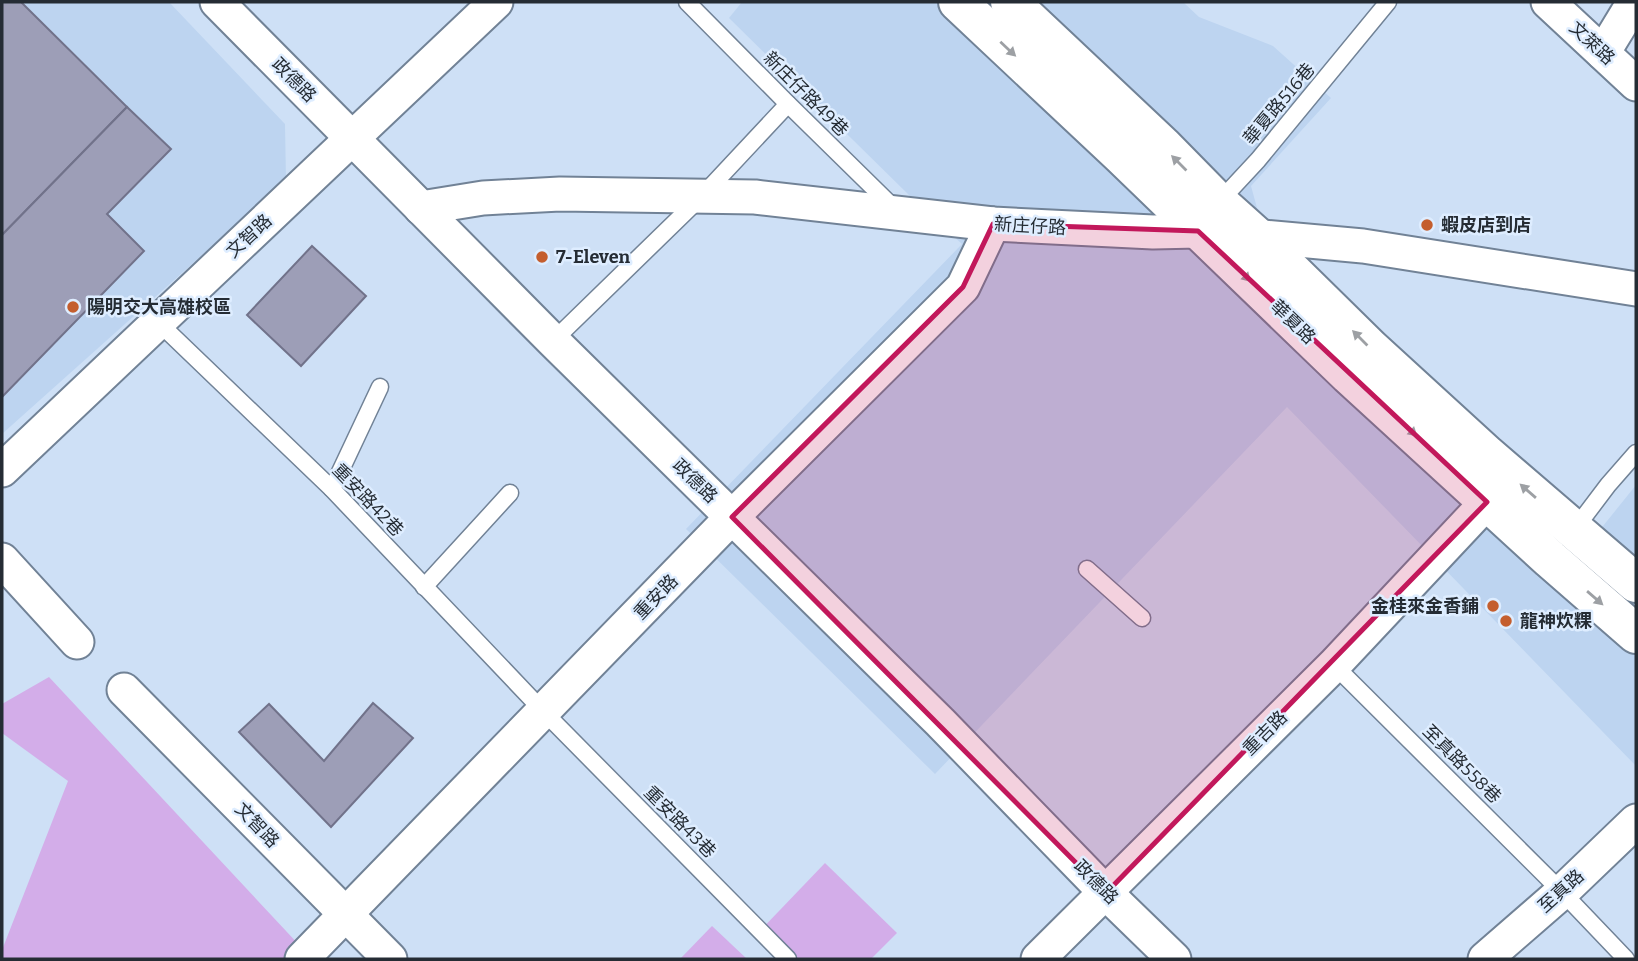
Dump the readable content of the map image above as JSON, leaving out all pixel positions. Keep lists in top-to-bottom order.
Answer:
{
  "streets": {
    "street": [
      "文萊路",
      "政德路",
      "新庄仔路",
      "文智路",
      "華夏路",
      "重安路",
      "重吉路",
      "至真路"
    ],
    "lane": [
      "新庄仔路49巷",
      "華夏路516巷",
      "重安路42巷",
      "至真路558巷",
      "重安路43巷"
    ]
  },
  "crossings": [
    ["政德路", "新庄仔路"],
    ["政德路", "文智路"],
    ["政德路", "重安路"],
    ["政德路", "重吉路"],
    ["新庄仔路49巷", "新庄仔路"],
    ["華夏路516巷", "新庄仔路"],
    ["華夏路516巷", "華夏路"],
    ["新庄仔路", "華夏路"],
    ["新庄仔路", "重安路"],
    ["文智路", "重安路42巷"],
    ["文智路", "重安路"],
    ["華夏路", "重吉路"],
    ["重安路42巷", "重安路"],
    ["重安路42巷", "重安路43巷"],
    ["重安路", "重安路43巷"],
    ["重吉路", "至真路558巷"],
    ["至真路558巷", "至真路"]
  ],
  "places": [
    "蝦皮店到店",
    "7-Eleven",
    "陽明交大高雄校區",
    "金桂來金香鋪",
    "龍神炊粿"
  ]
}
